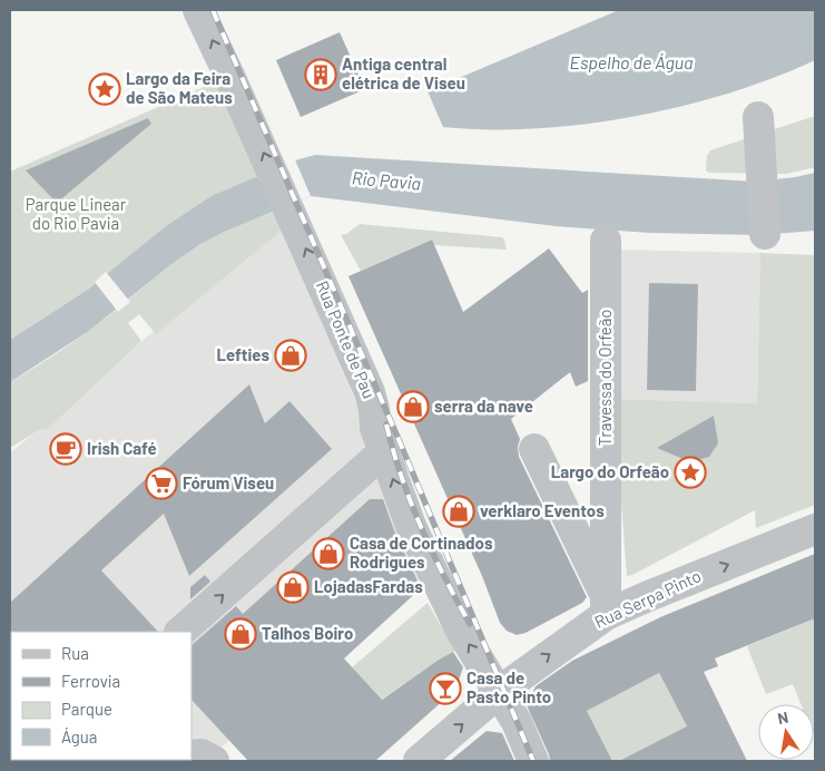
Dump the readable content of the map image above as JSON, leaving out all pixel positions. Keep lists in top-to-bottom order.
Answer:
{
  "streets": {
    "street": ["Rua Ponte de Pau", "Travessa do Orfeão", "Rua Serpa Pinto"]
  },
  "crossings": [
    ["Rua Ponte de Pau", "Rua Serpa Pinto"],
    ["Travessa do Orfeão", "Rua Serpa Pinto"]
  ],
  "one_way": ["Rua Ponte de Pau"],
  "water": ["Espelho de Água", "Rio Pavia"],
  "parks": ["Parque Linear do Rio Pavia"],
  "places": {
    "building": ["Antiga central elétrica de Viseu"],
    "place": ["Largo da Feira de São Mateus", "Largo do Orfeão"],
    "shop": [
      "Lefties",
      "serra da nave",
      "verklaro Eventos",
      "Casa de Cortinados Rodrigues",
      "LojadasFardas",
      "Talhos Boiro"
    ],
    "cafe": ["Irish Café"],
    "supermarket": ["Fórum Viseu"],
    "bar": ["Casa de Pasto Pinto"]
  },
  "legend": [
    "Rua",
    "Ferrovia",
    "Parque",
    "Água"
  ],
  "north": "top"
}
